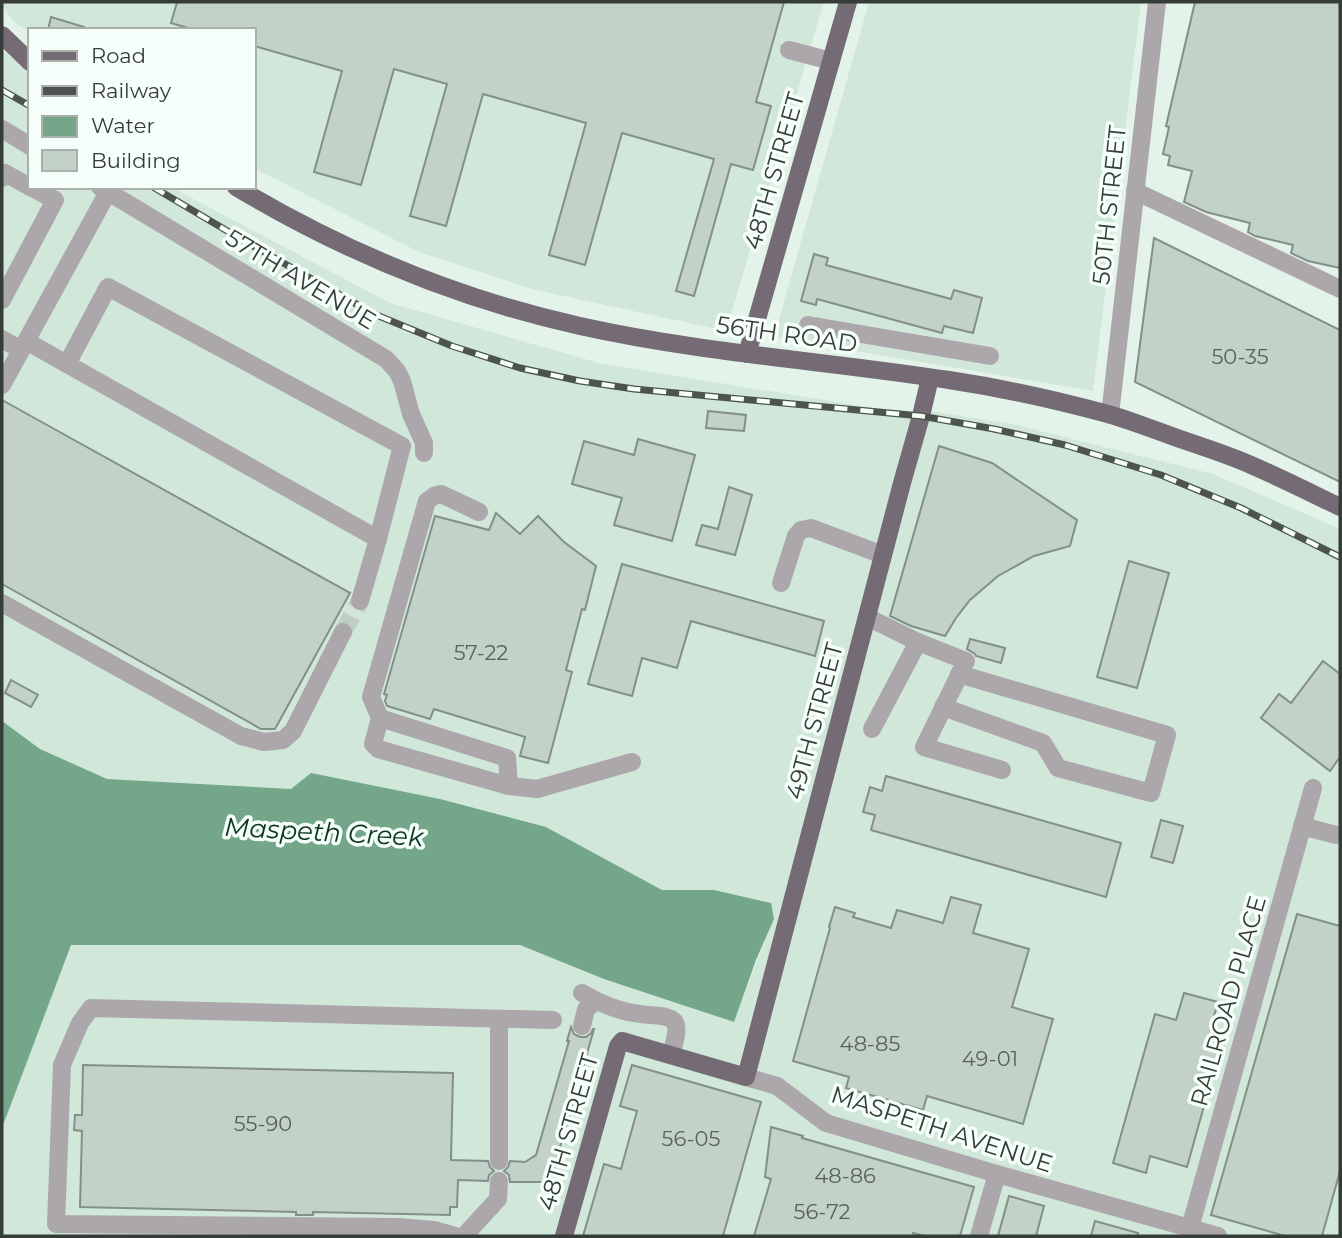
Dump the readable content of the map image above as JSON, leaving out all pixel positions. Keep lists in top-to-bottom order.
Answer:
{
  "streets": {
    "main road": [
      "48TH STREET",
      "56TH ROAD",
      "49TH STREET",
      "MASPETH AVENUE"
    ],
    "street": ["50TH STREET", "57TH AVENUE", "RAILROAD PLACE"]
  },
  "crossings": [
    ["48TH STREET", "56TH ROAD"],
    ["48TH STREET", "MASPETH AVENUE"],
    ["50TH STREET", "56TH ROAD"],
    ["56TH ROAD", "49TH STREET"],
    ["49TH STREET", "MASPETH AVENUE"],
    ["RAILROAD PLACE", "MASPETH AVENUE"]
  ],
  "water": ["Maspeth Creek"],
  "house_numbers": [
    "50-35",
    "57-22",
    "48-85",
    "49-01",
    "55-90",
    "56-05",
    "48-86",
    "56-72"
  ],
  "legend": [
    "Road",
    "Railway",
    "Water",
    "Building"
  ]
}
